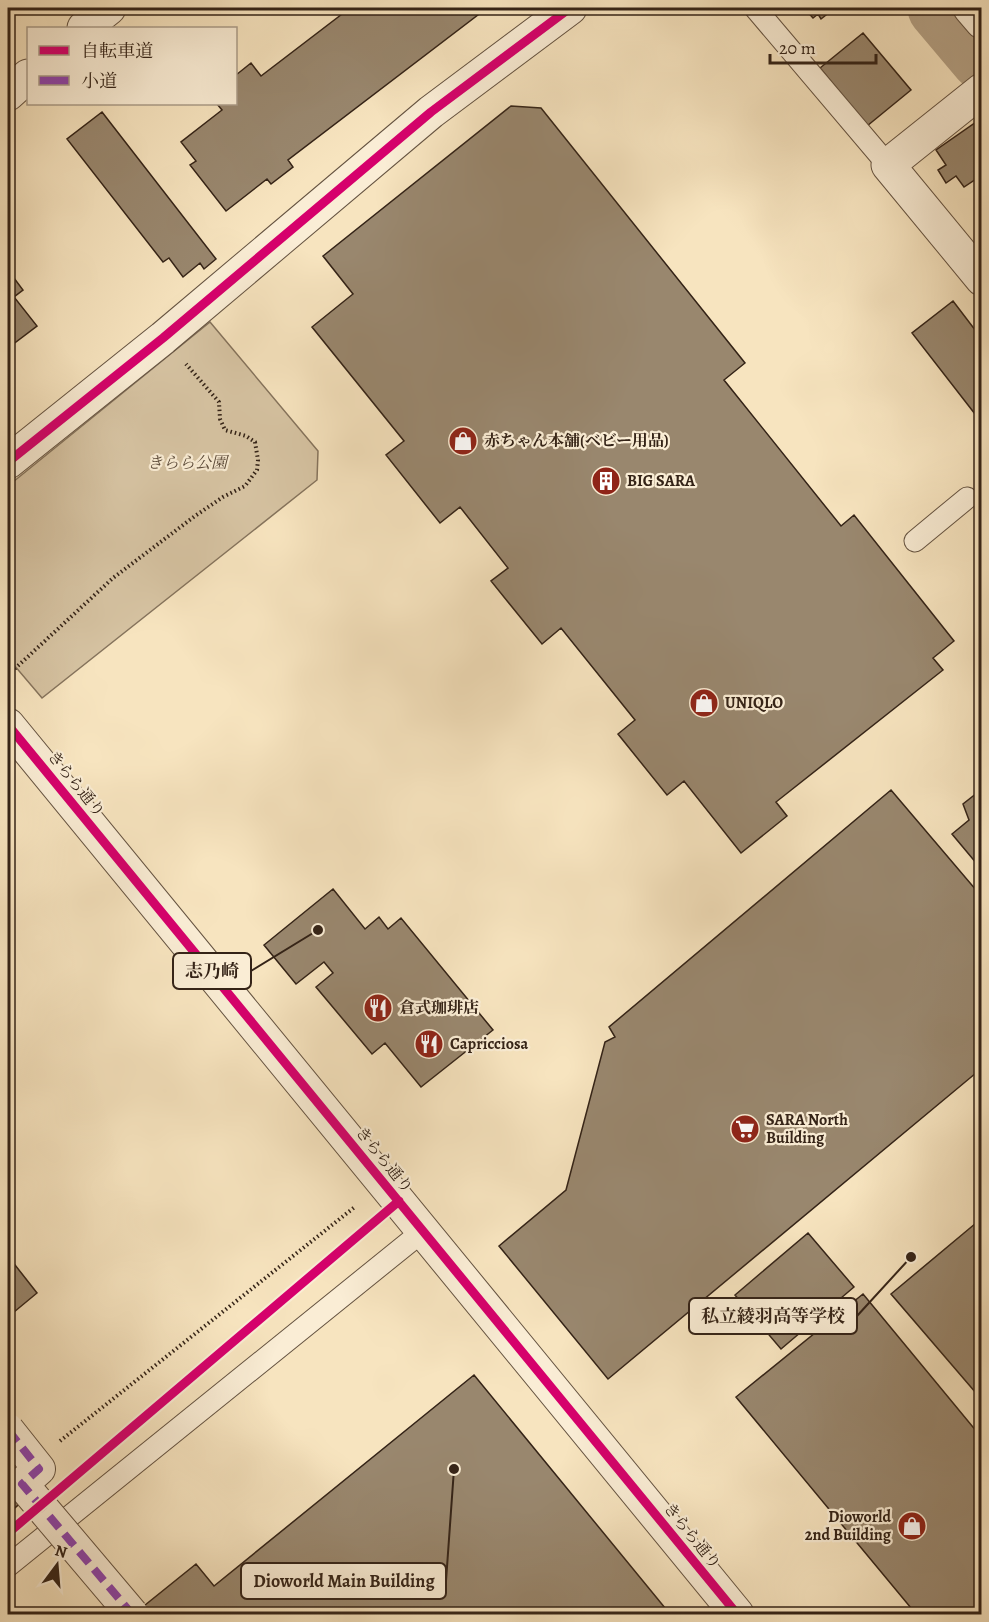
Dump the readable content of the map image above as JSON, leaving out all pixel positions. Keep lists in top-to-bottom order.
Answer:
{
  "streets": {
    "street": ["きらら通り"]
  },
  "parks": ["きらら公園"],
  "places": {
    "shop": ["赤ちゃん本舗(ベビー用品)", "UNIQLO", "Dioworld 2nd Building"],
    "building": ["BIG SARA"],
    "other": ["志乃崎", "私立綾羽高等学校", "Dioworld Main Building"],
    "restaurant": ["倉式珈琲店", "Capricciosa"],
    "supermarket": ["SARA North Building"]
  },
  "legend": ["自転車道", "小道"],
  "scale_bar": "20 m",
  "north": "top"
}
